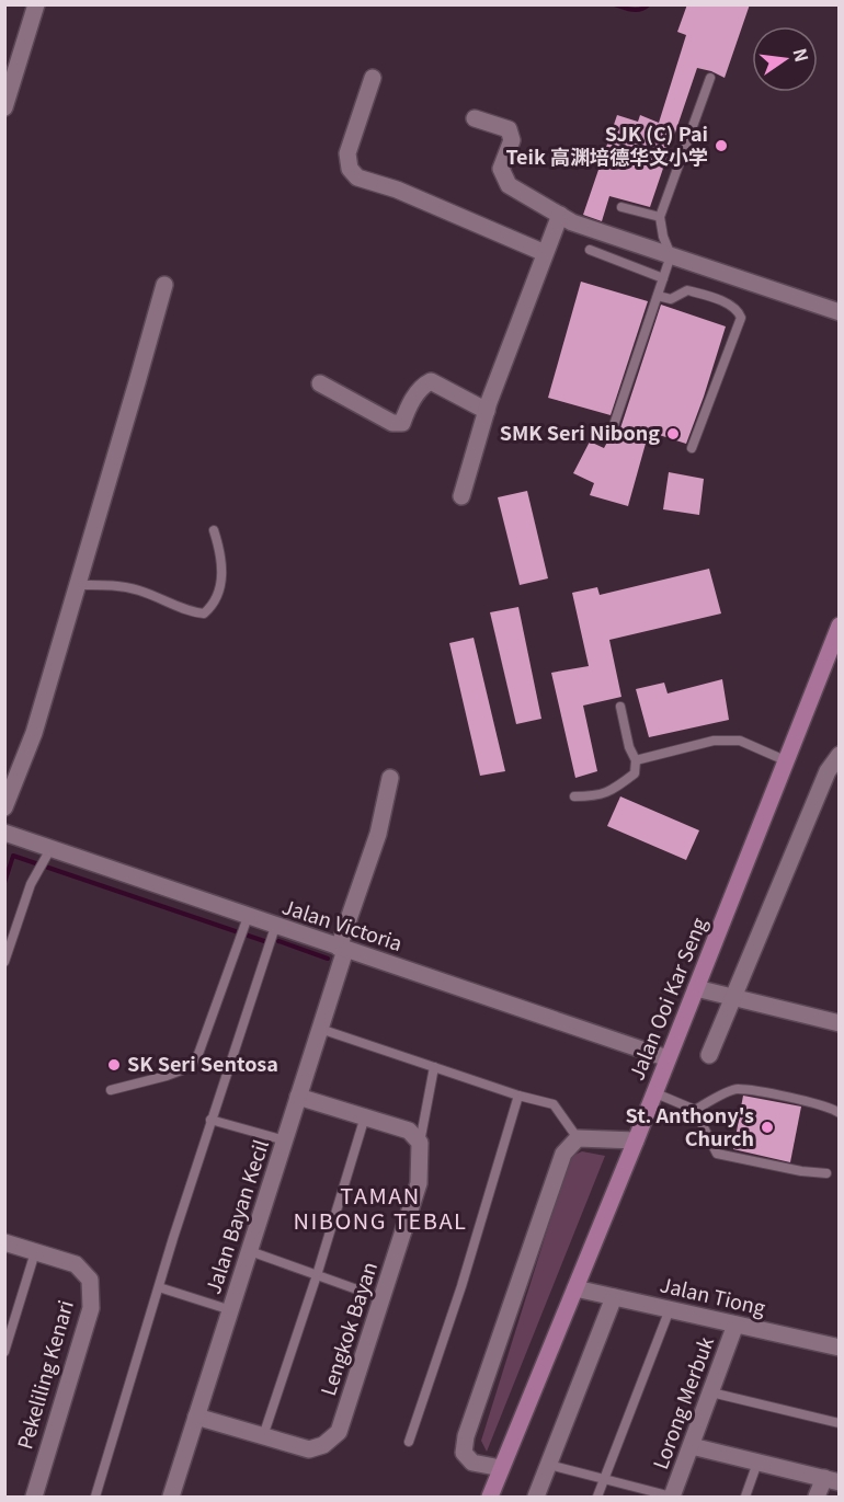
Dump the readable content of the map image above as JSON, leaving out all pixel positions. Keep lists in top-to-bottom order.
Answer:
{
  "streets": {
    "main road": ["Jalan Ooi Kar Seng"],
    "street": [
      "Jalan Victoria",
      "Jalan Bayan Kecil",
      "Jalan Tiong",
      "Lengkok Bayan",
      "Pekeliling Kenari",
      "Lorong Merbuk"
    ]
  },
  "crossings": [
    ["Jalan Victoria", "Jalan Ooi Kar Seng"],
    ["Jalan Victoria", "Jalan Bayan Kecil"],
    ["Jalan Ooi Kar Seng", "Jalan Tiong"],
    ["Jalan Bayan Kecil", "Lengkok Bayan"],
    ["Jalan Tiong", "Lorong Merbuk"]
  ],
  "districts": ["TAMAN NIBONG TEBAL"],
  "places": [
    "SJK (C) Pai Teik 高渊培德华文小学",
    "SMK Seri Nibong",
    "SK Seri Sentosa",
    "St. Anthony's Church"
  ],
  "north": "right"
}
